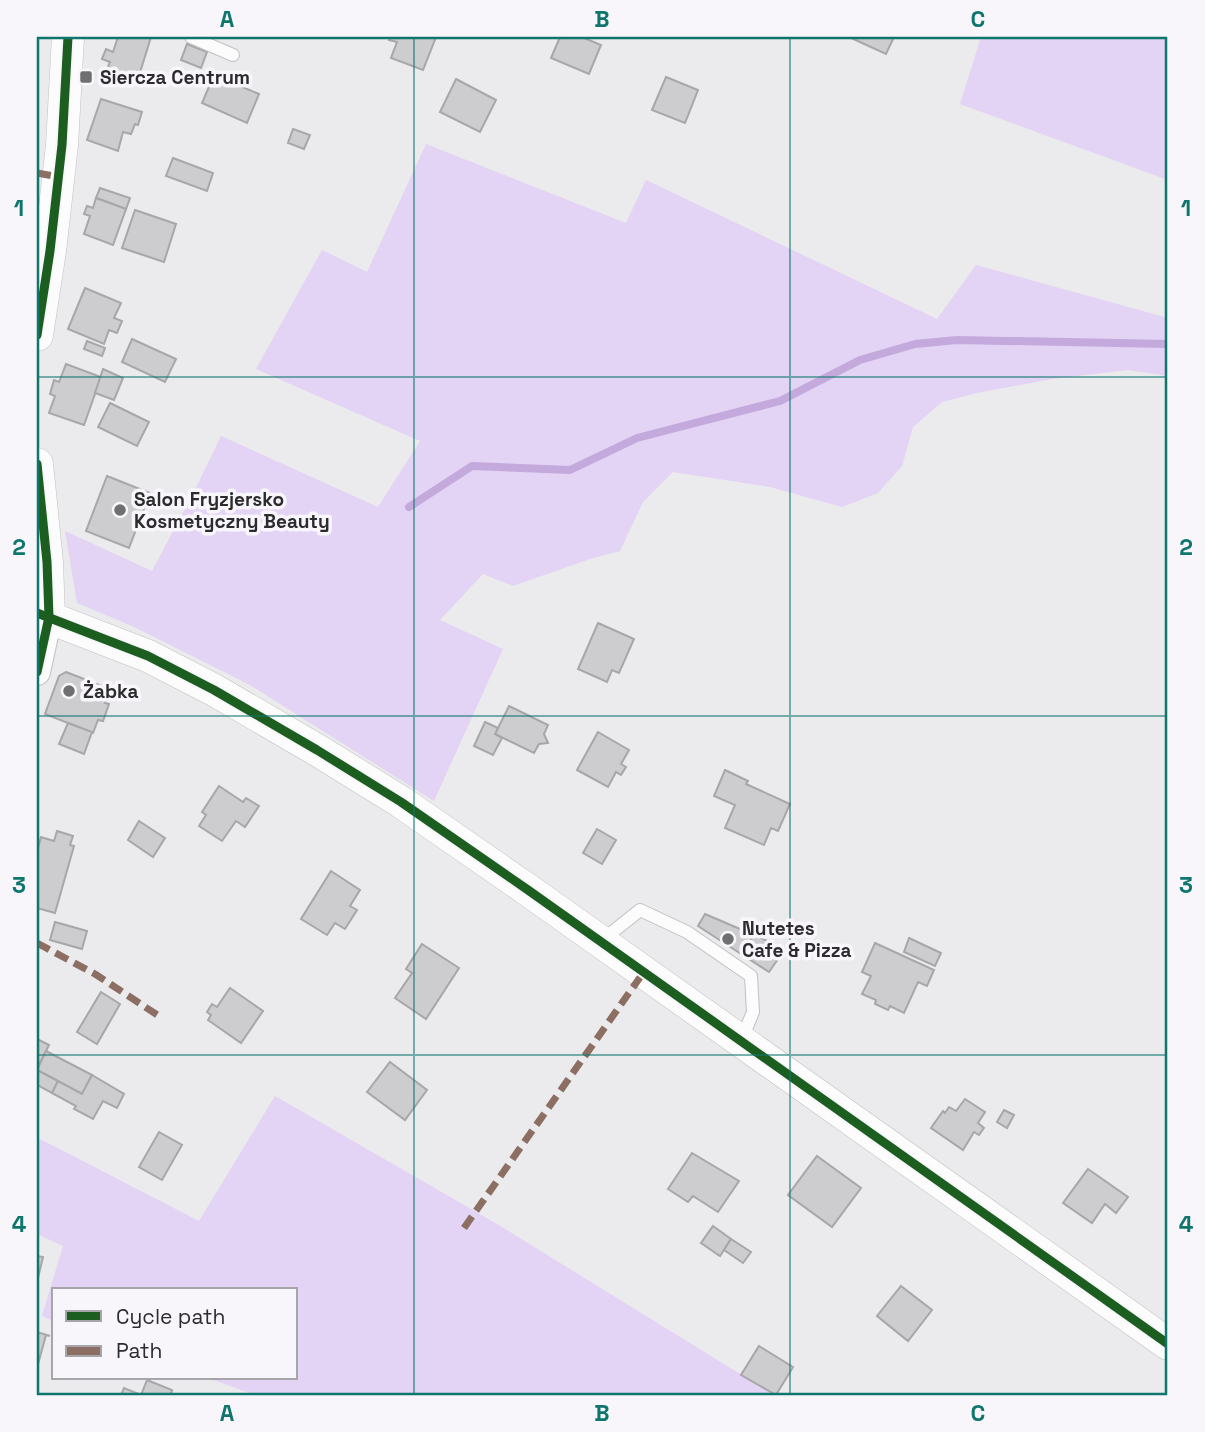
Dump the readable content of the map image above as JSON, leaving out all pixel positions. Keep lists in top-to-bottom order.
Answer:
{
  "places": {
    "transit": ["Siercza Centrum"],
    "other": ["Salon Fryzjersko Kosmetyczny Beauty", "Żabka", "Nutetes Cafe & Pizza"]
  },
  "legend": ["Cycle path", "Path"],
  "grid": {
    "columns": ["A", "B", "C"],
    "rows": [
      "1",
      "2",
      "3",
      "4"
    ]
  }
}
